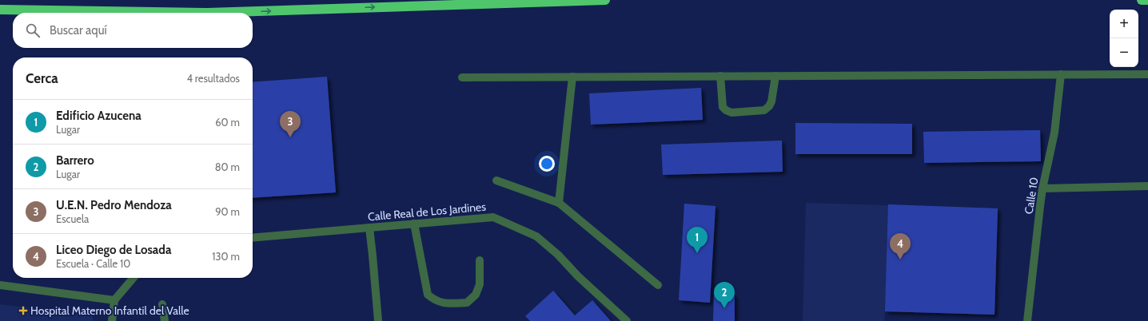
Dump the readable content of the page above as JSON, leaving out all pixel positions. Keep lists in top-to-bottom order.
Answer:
{
  "streets": {
    "street": ["Calle 10", "Calle Real de Los Jardines"]
  },
  "places": {
    "health": ["Hospital Materno Infantil del Valle"]
  },
  "page": {
    "map_buttons": ["+", "−"],
    "search": "Buscar aquí",
    "heading": ["Cerca", "4 resultados"],
    "list": [
      {
        "mark": "1",
        "name": "Edificio Azucena",
        "note": "Lugar",
        "value": "60 m"
      },
      {
        "mark": "2",
        "name": "Barrero",
        "note": "Lugar",
        "value": "80 m"
      },
      {
        "mark": "3",
        "name": "U.E.N. Pedro Mendoza",
        "note": "Escuela",
        "value": "90 m"
      },
      {
        "mark": "4",
        "name": "Liceo Diego de Losada",
        "note": "Escuela · Calle 10",
        "value": "130 m"
      }
    ],
    "pins": [
      "3",
      "1",
      "4",
      "2"
    ]
  }
}
